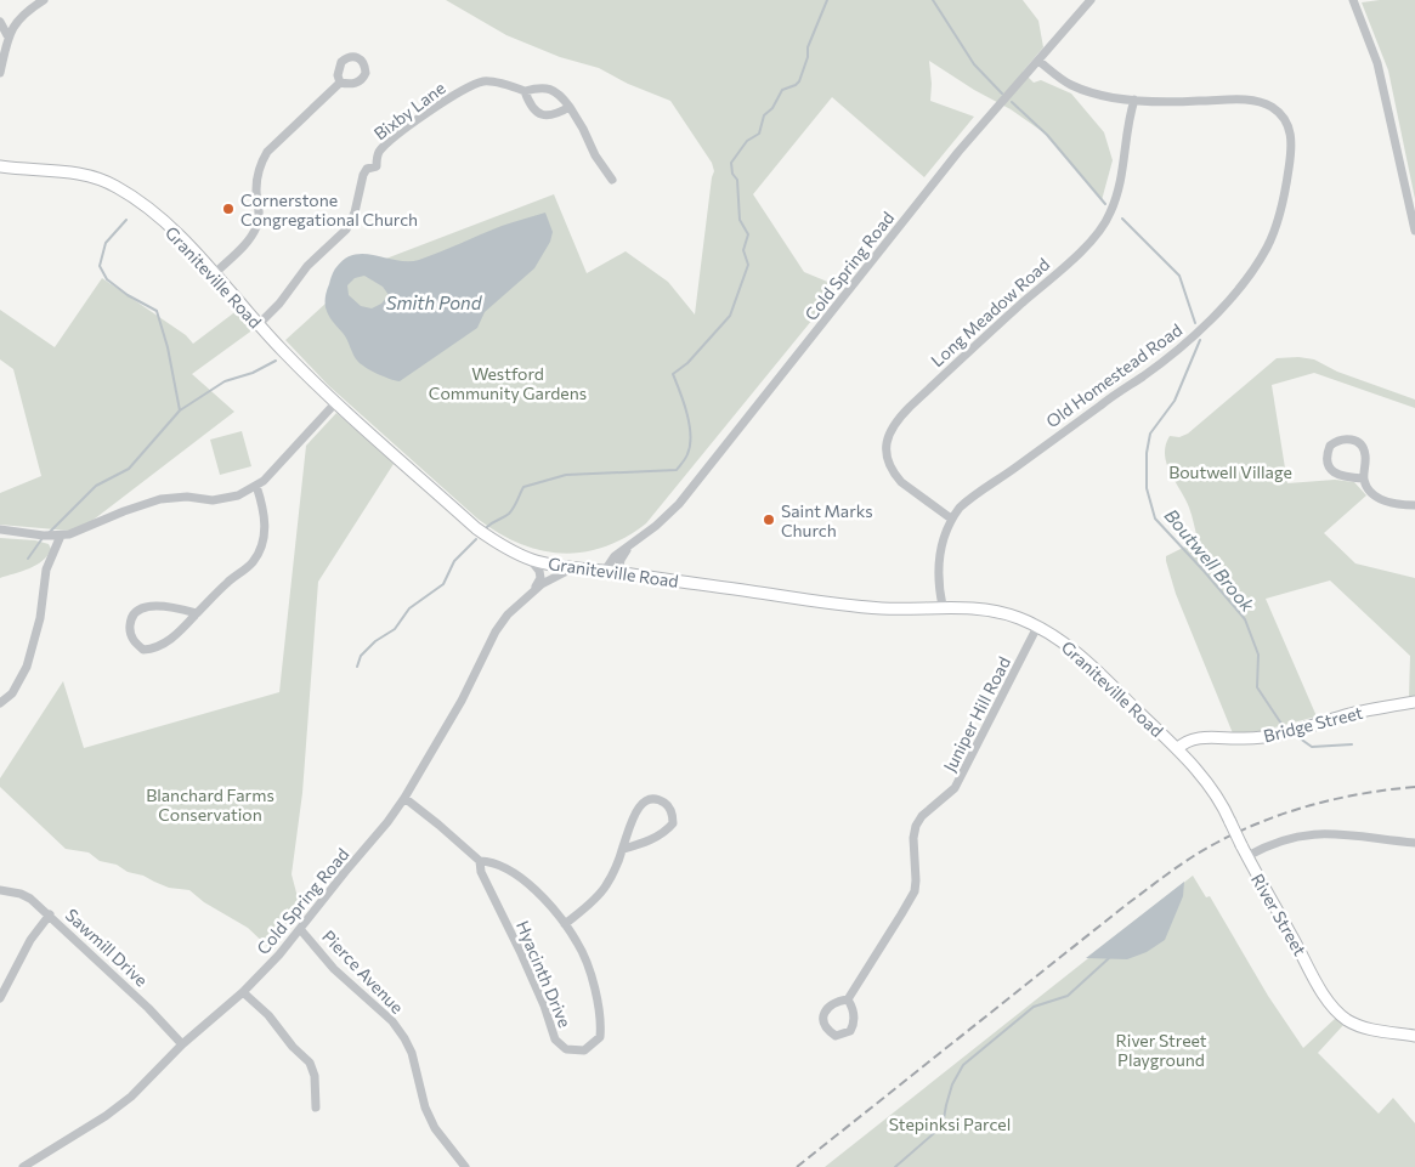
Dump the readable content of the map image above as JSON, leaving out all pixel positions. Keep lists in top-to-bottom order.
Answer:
{
  "streets": {
    "main road": ["Graniteville Road", "Bridge Street", "River Street"],
    "street": [
      "Bixby Lane",
      "Cold Spring Road",
      "Long Meadow Road",
      "Old Homestead Road",
      "Juniper Hill Road",
      "Sawmill Drive",
      "Pierce Avenue",
      "Hyacinth Drive"
    ]
  },
  "crossings": [
    ["Bixby Lane", "Graniteville Road"],
    ["Cold Spring Road", "Graniteville Road"],
    ["Cold Spring Road", "Old Homestead Road"],
    ["Cold Spring Road", "Sawmill Drive"],
    ["Cold Spring Road", "Pierce Avenue"],
    ["Cold Spring Road", "Hyacinth Drive"],
    ["Graniteville Road", "Old Homestead Road"],
    ["Graniteville Road", "Juniper Hill Road"],
    ["Graniteville Road", "Bridge Street"],
    ["Graniteville Road", "River Street"],
    ["Long Meadow Road", "Old Homestead Road"],
    ["Bridge Street", "River Street"]
  ],
  "water": ["Smith Pond", "Boutwell Brook"],
  "parks": [
    "Westford Community Gardens",
    "Boutwell Village",
    "Blanchard Farms Conservation",
    "River Street Playground",
    "Stepinksi Parcel"
  ],
  "places": ["Cornerstone Congregational Church", "Saint Marks Church"]
}
